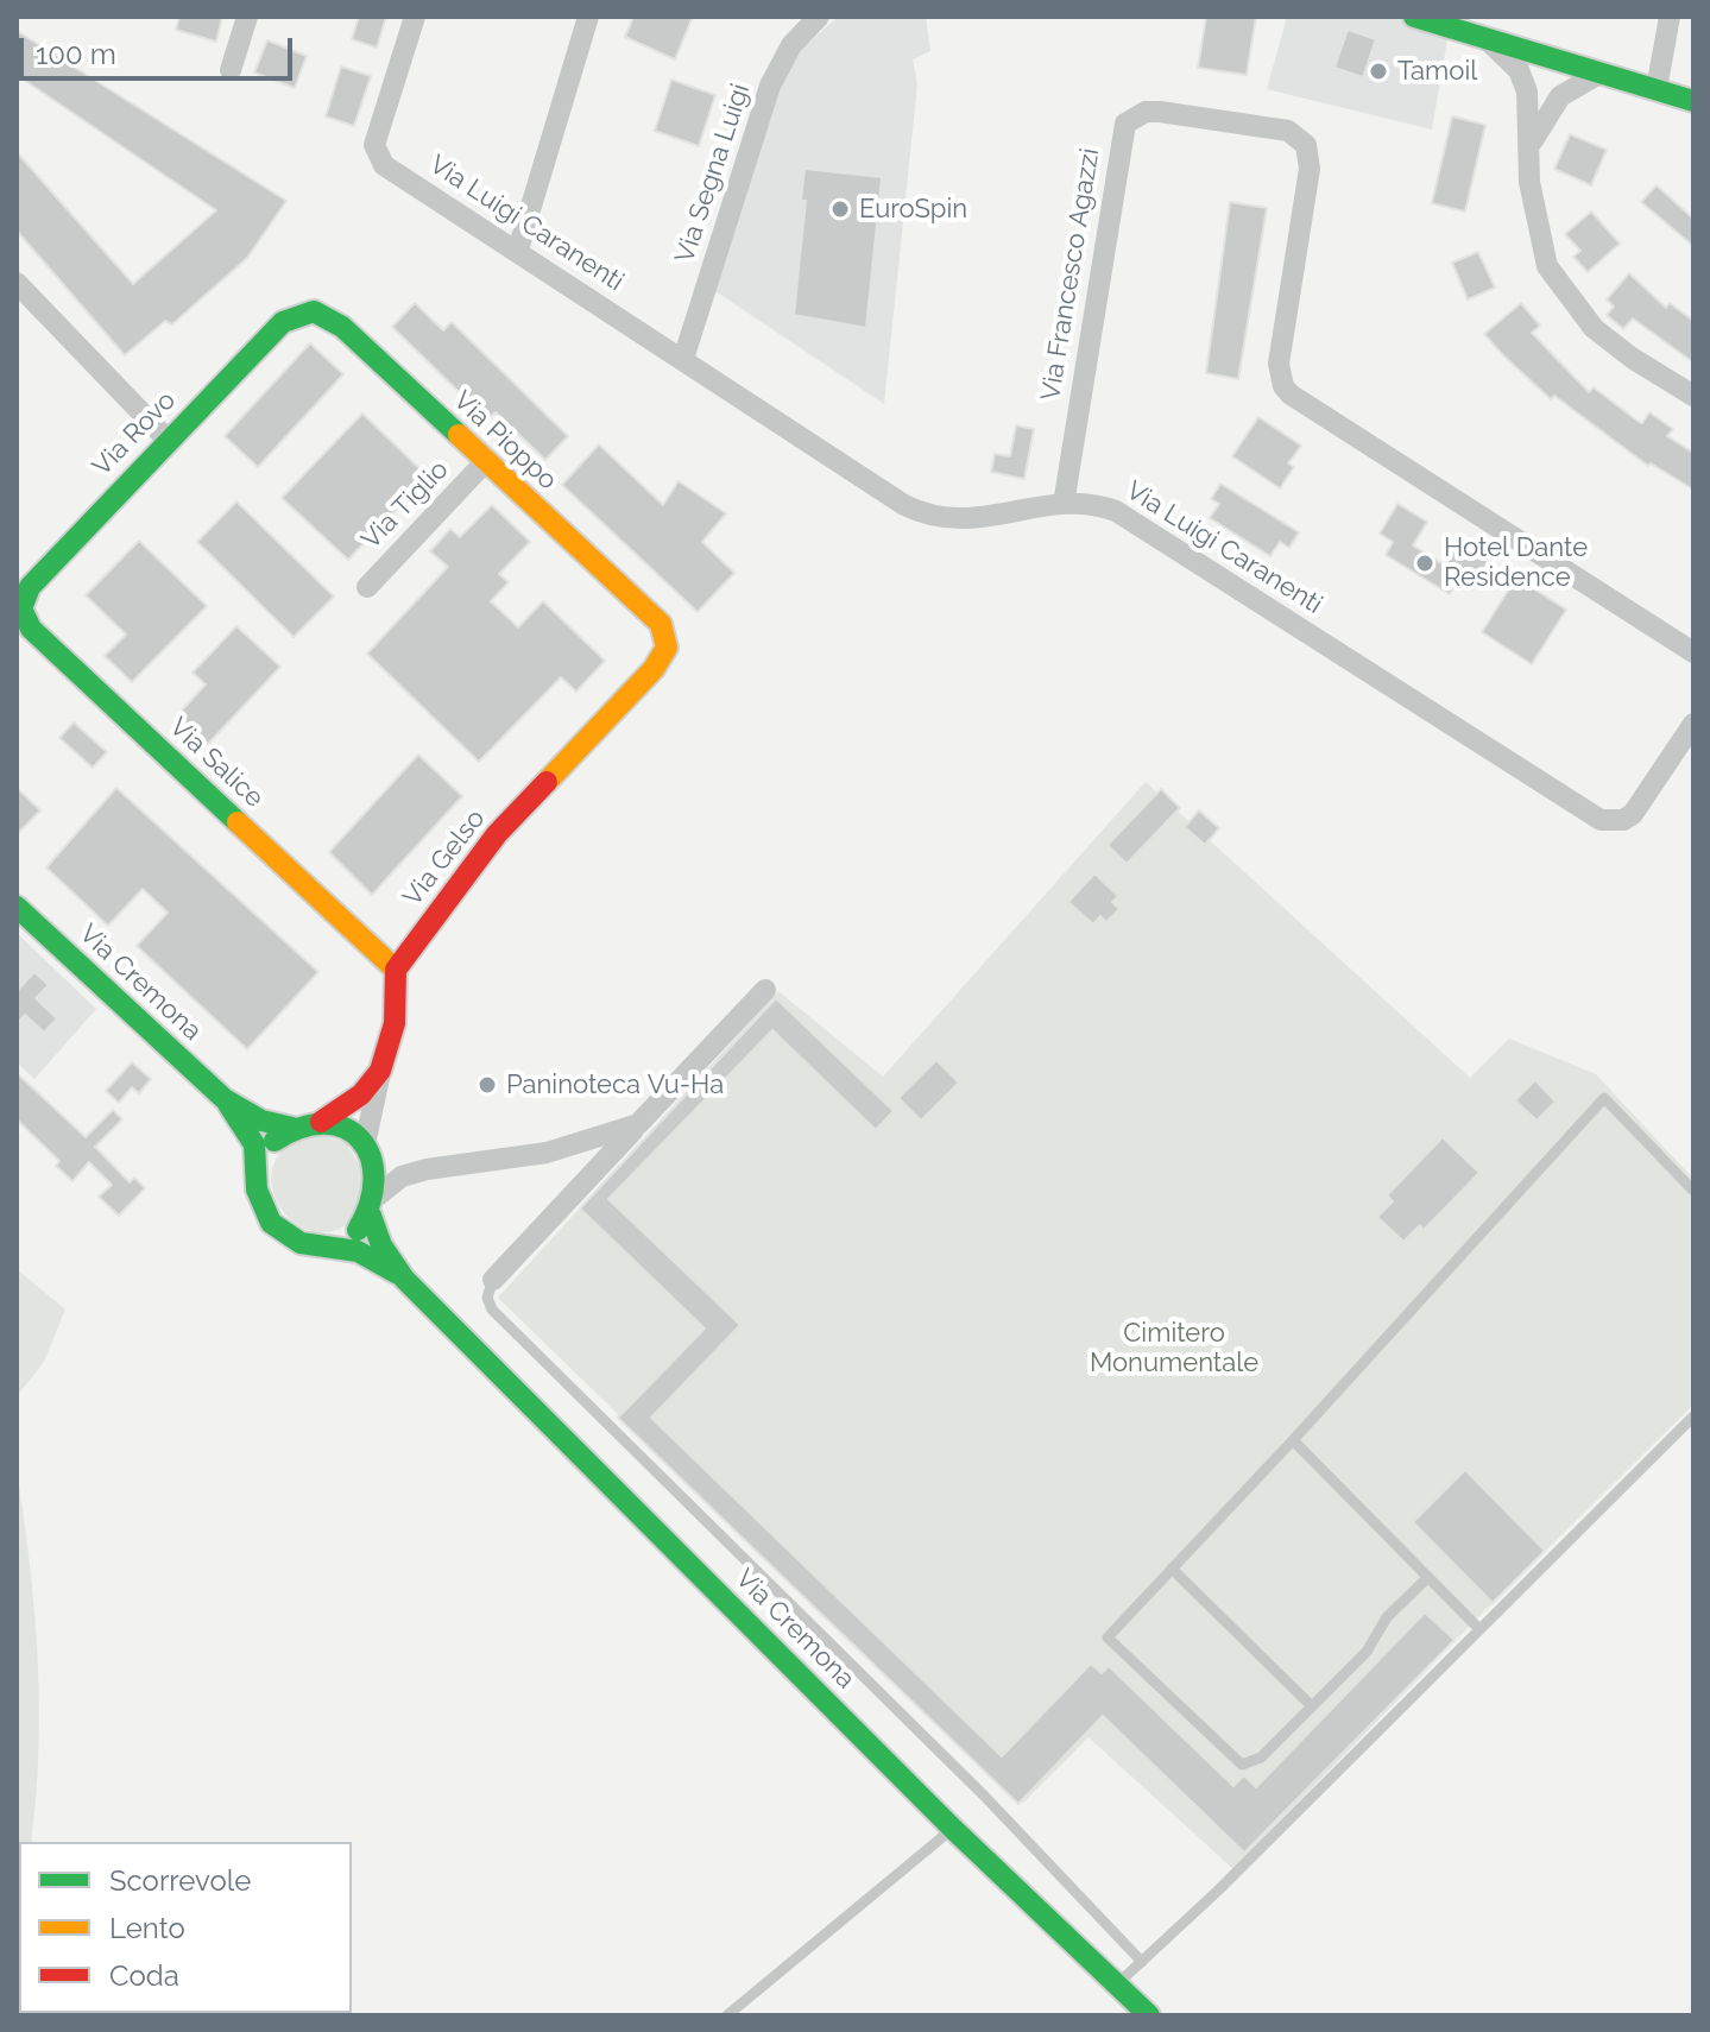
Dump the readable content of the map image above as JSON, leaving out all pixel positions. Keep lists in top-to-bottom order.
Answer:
{
  "streets": {
    "main road": [
      "Via Rovo",
      "Via Pioppo",
      "Via Salice",
      "Via Gelso",
      "Via Cremona"
    ],
    "street": [
      "Via Segna Luigi",
      "Via Luigi Caranenti",
      "Via Francesco Agazzi",
      "Via Tiglio"
    ]
  },
  "crossings": [
    ["Via Segna Luigi", "Via Luigi Caranenti"],
    ["Via Luigi Caranenti", "Via Francesco Agazzi"],
    ["Via Rovo", "Via Pioppo"],
    ["Via Rovo", "Via Salice"],
    ["Via Pioppo", "Via Tiglio"],
    ["Via Pioppo", "Via Gelso"],
    ["Via Salice", "Via Gelso"]
  ],
  "parks": ["Cimitero Monumentale"],
  "places": [
    "Tamoil",
    "EuroSpin",
    "Hotel Dante Residence",
    "Paninoteca Vu-Ha"
  ],
  "legend": ["Scorrevole", "Lento", "Coda"],
  "scale_bar": "100 m"
}
